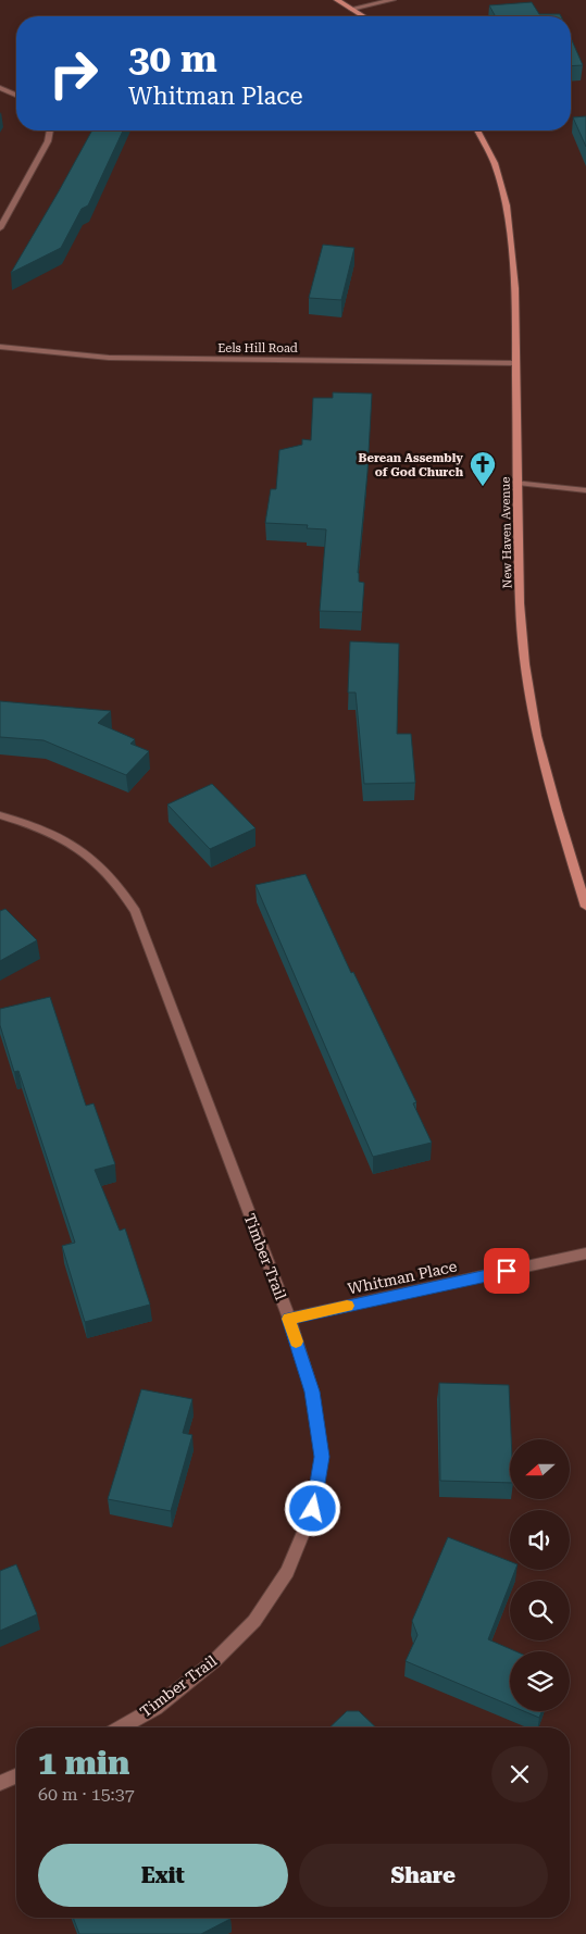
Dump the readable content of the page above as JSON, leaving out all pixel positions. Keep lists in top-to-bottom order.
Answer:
{
  "streets": {
    "main road": ["New Haven Avenue"],
    "street": ["Eels Hill Road", "Timber Trail", "Whitman Place"]
  },
  "crossings": [
    ["Eels Hill Road", "New Haven Avenue"],
    ["Timber Trail", "Whitman Place"]
  ],
  "places": {
    "church": ["Berean Assembly of God Church"]
  },
  "north": "left",
  "page": {
    "turn": ["30 m", "Whitman Place"],
    "heading": ["1 min", "60 m · 15:37"],
    "buttons": ["Exit", "Share"]
  }
}
